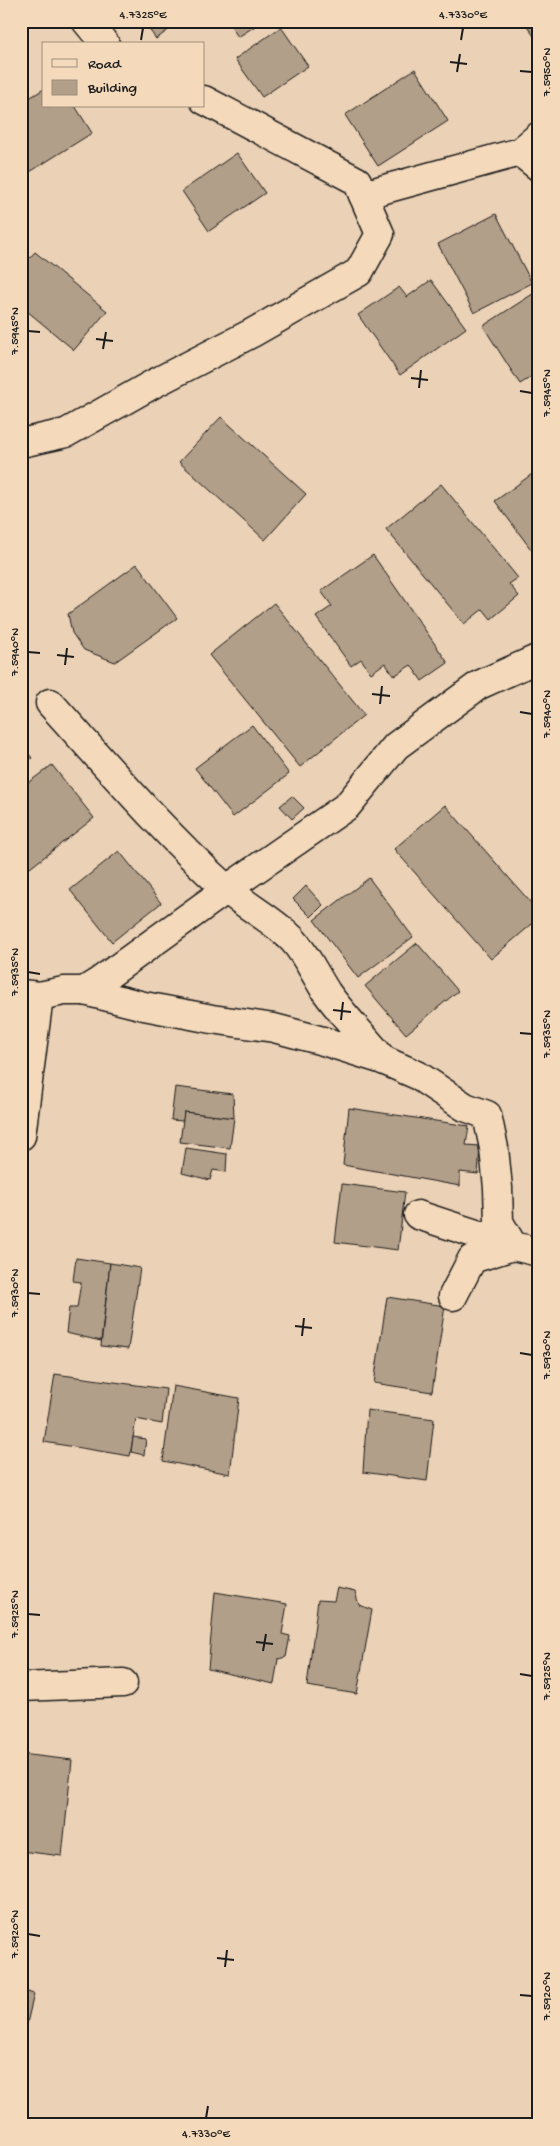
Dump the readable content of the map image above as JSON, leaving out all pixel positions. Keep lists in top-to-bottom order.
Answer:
{
  "legend": ["Road", "Building"],
  "coordinates": [
    "4.7325°E",
    "4.7330°E",
    "7.5950°N",
    "7.5945°N",
    "7.5940°N",
    "7.5935°N",
    "7.5930°N",
    "7.5925°N",
    "7.5920°N"
  ]
}
